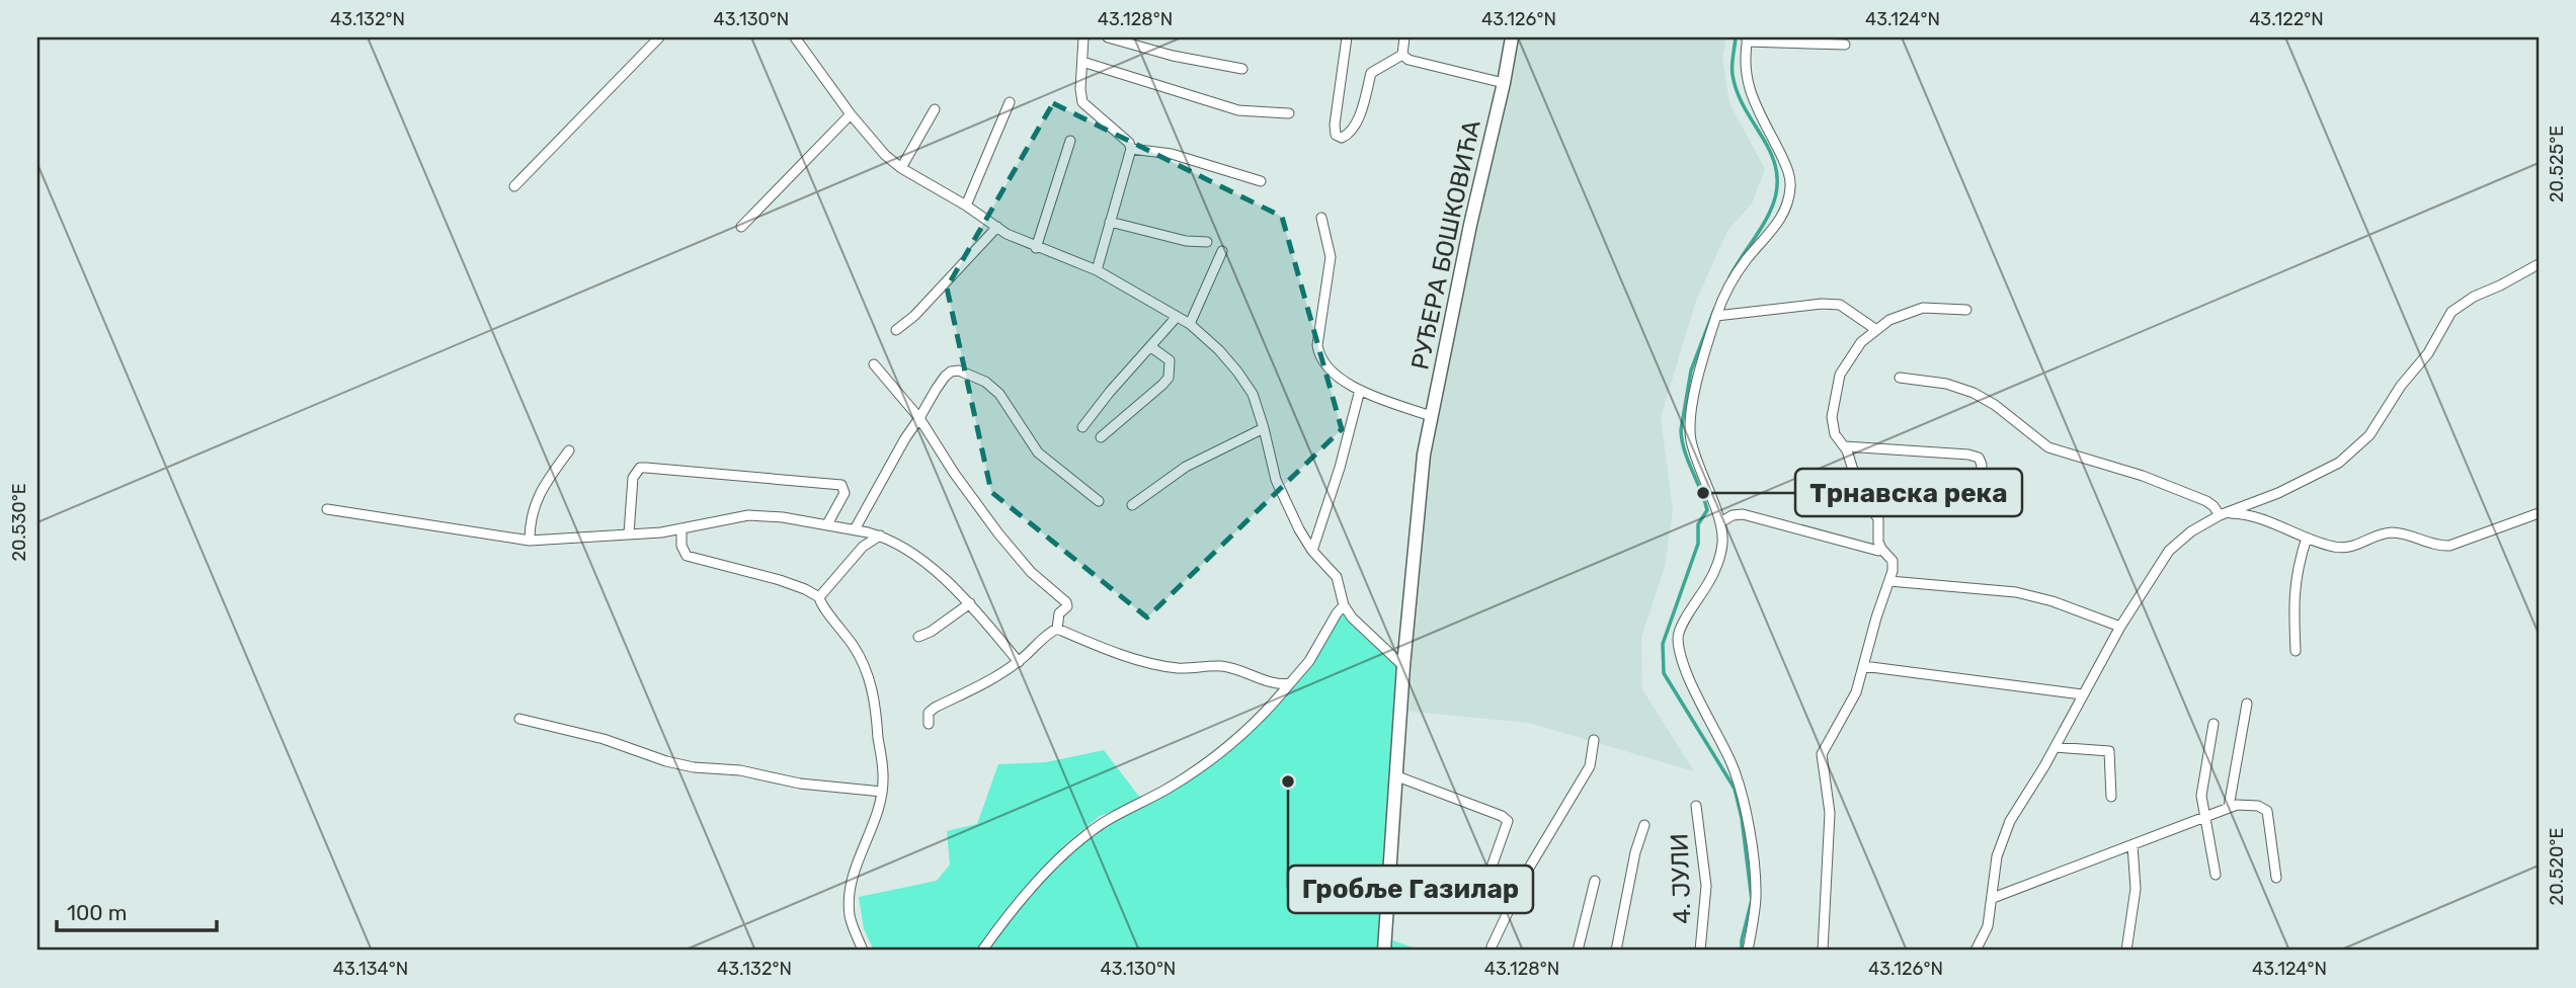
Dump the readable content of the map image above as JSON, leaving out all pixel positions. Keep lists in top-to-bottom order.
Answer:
{
  "streets": {
    "main road": ["РУЂЕРА БОШКОВИЋА"],
    "street": ["4. ЈУЛИ"]
  },
  "places": ["Трнавска река", "Гробље Газилар"],
  "scale_bar": "100 m",
  "coordinates": [
    "43.132°N",
    "43.130°N",
    "43.128°N",
    "43.126°N",
    "43.124°N",
    "43.122°N",
    "20.525°E",
    "20.530°E",
    "20.520°E",
    "43.134°N"
  ]
}
